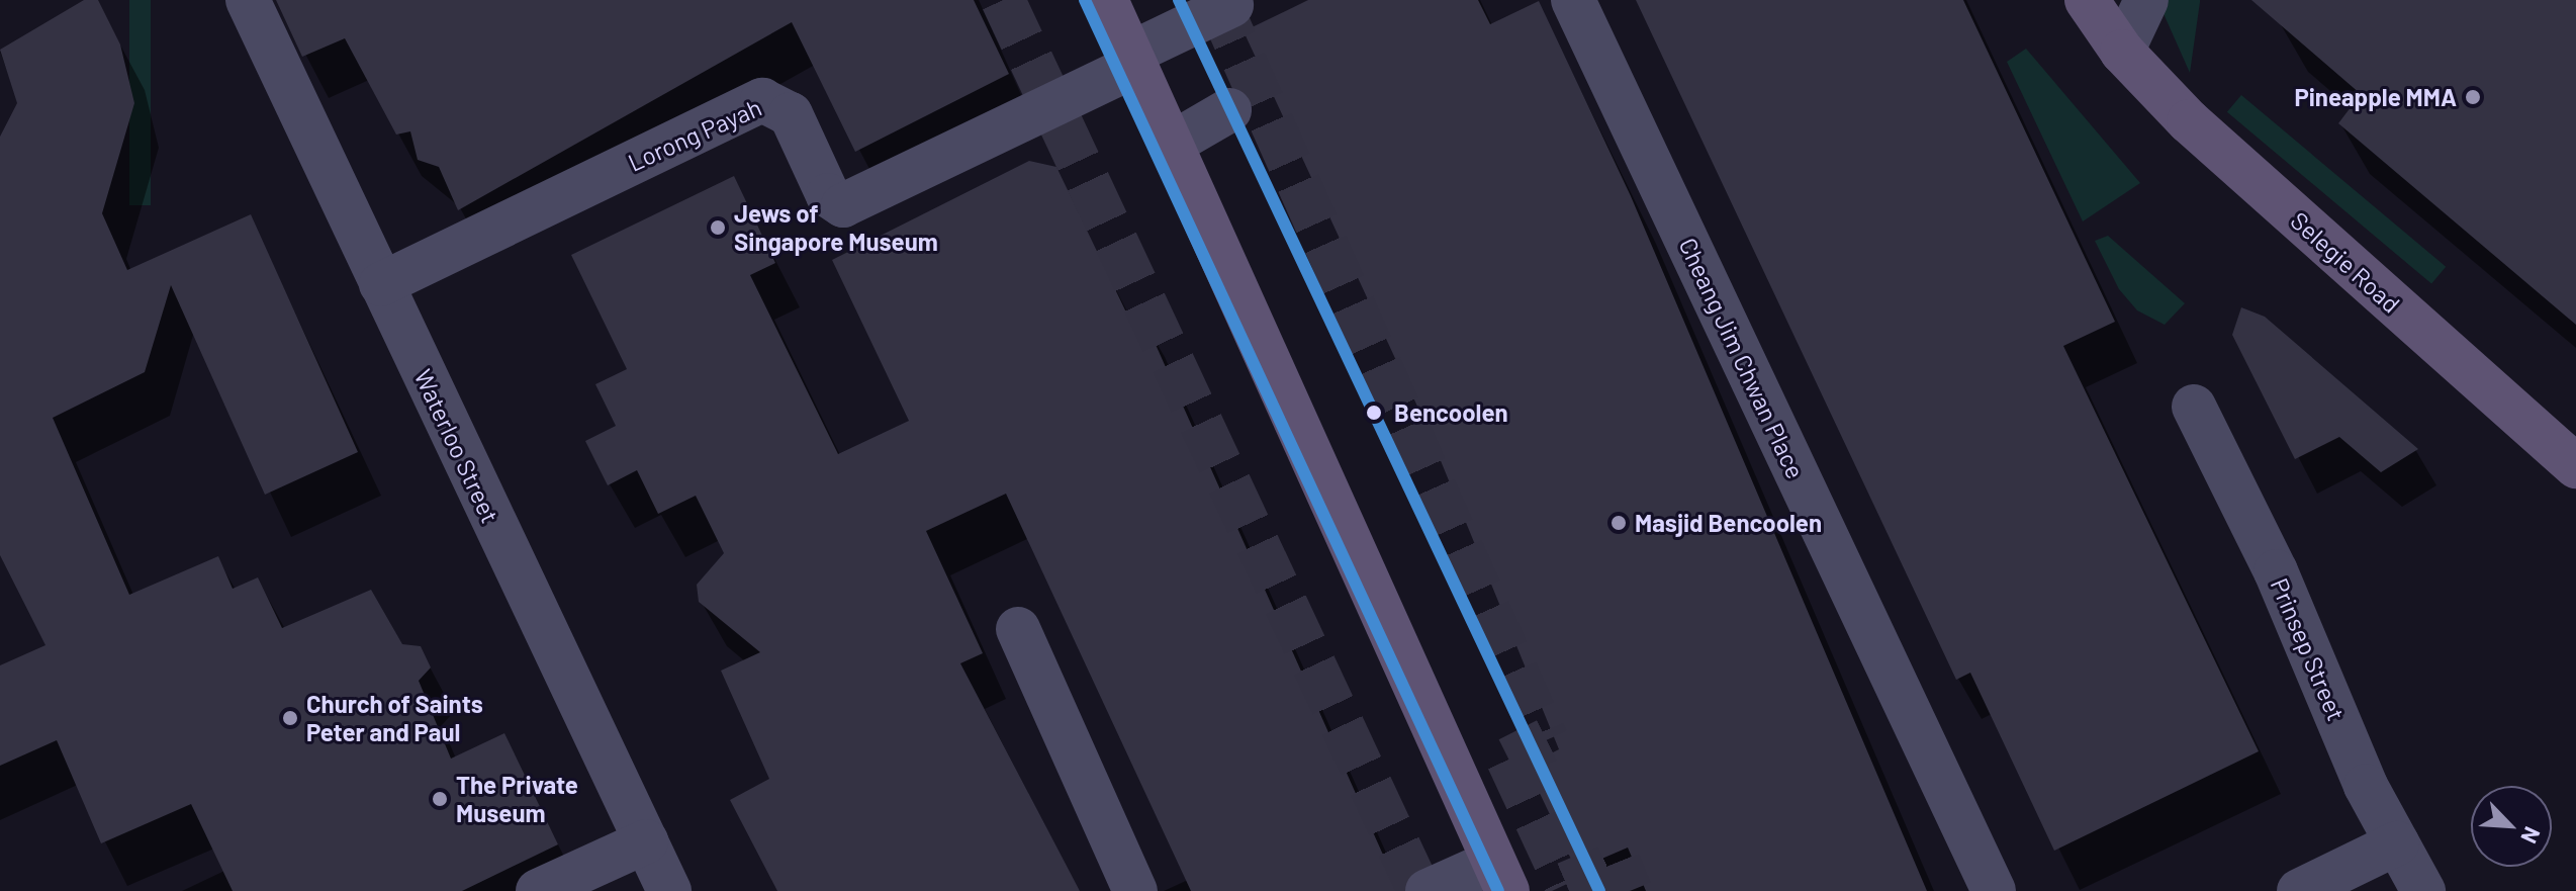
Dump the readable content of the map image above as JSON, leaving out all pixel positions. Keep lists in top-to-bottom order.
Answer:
{
  "streets": {
    "main road": ["Selegie Road"],
    "street": [
      "Lorong Payah",
      "Cheang Jim Chwan Place",
      "Waterloo Street",
      "Prinsep Street"
    ]
  },
  "crossings": [
    ["Lorong Payah", "Waterloo Street"]
  ],
  "places": [
    "Pineapple MMA",
    "Jews of Singapore Museum",
    "Bencoolen",
    "Masjid Bencoolen",
    "Church of Saints Peter and Paul",
    "The Private Museum"
  ],
  "north": "bottom right"
}
